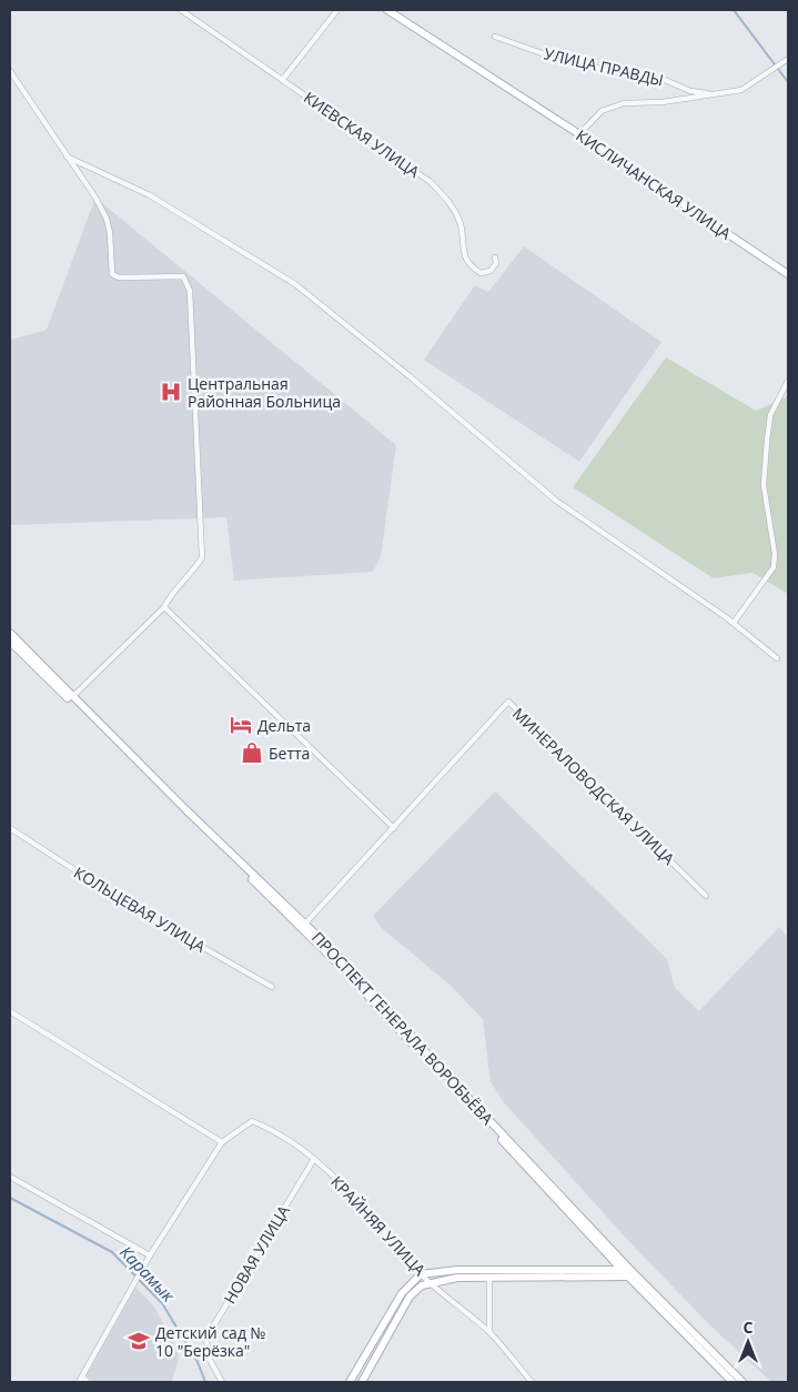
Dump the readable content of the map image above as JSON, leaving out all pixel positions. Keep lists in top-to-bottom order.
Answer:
{
  "streets": {
    "main road": ["КИСЛИЧАНСКАЯ УЛИЦА", "ПРОСПЕКТ ГЕНЕРАЛА ВОРОБЬЁВА"],
    "street": [
      "УЛИЦА ПРАВДЫ",
      "КИЕВСКАЯ УЛИЦА",
      "МИНЕРАЛОВОДСКАЯ УЛИЦА",
      "КОЛЬЦЕВАЯ УЛИЦА",
      "КРАЙНЯЯ УЛИЦА",
      "НОВАЯ УЛИЦА"
    ]
  },
  "crossings": [
    ["УЛИЦА ПРАВДЫ", "КИСЛИЧАНСКАЯ УЛИЦА"],
    ["МИНЕРАЛОВОДСКАЯ УЛИЦА", "ПРОСПЕКТ ГЕНЕРАЛА ВОРОБЬЁВА"],
    ["КРАЙНЯЯ УЛИЦА", "НОВАЯ УЛИЦА"]
  ],
  "water": ["Карамык"],
  "places": {
    "hospital": ["Центральная Районная Больница"],
    "hotel": ["Дельта"],
    "shop": ["Бетта"],
    "school or university": ["Детский сад № 10 \"Берёзка\""]
  },
  "north": "top"
}
